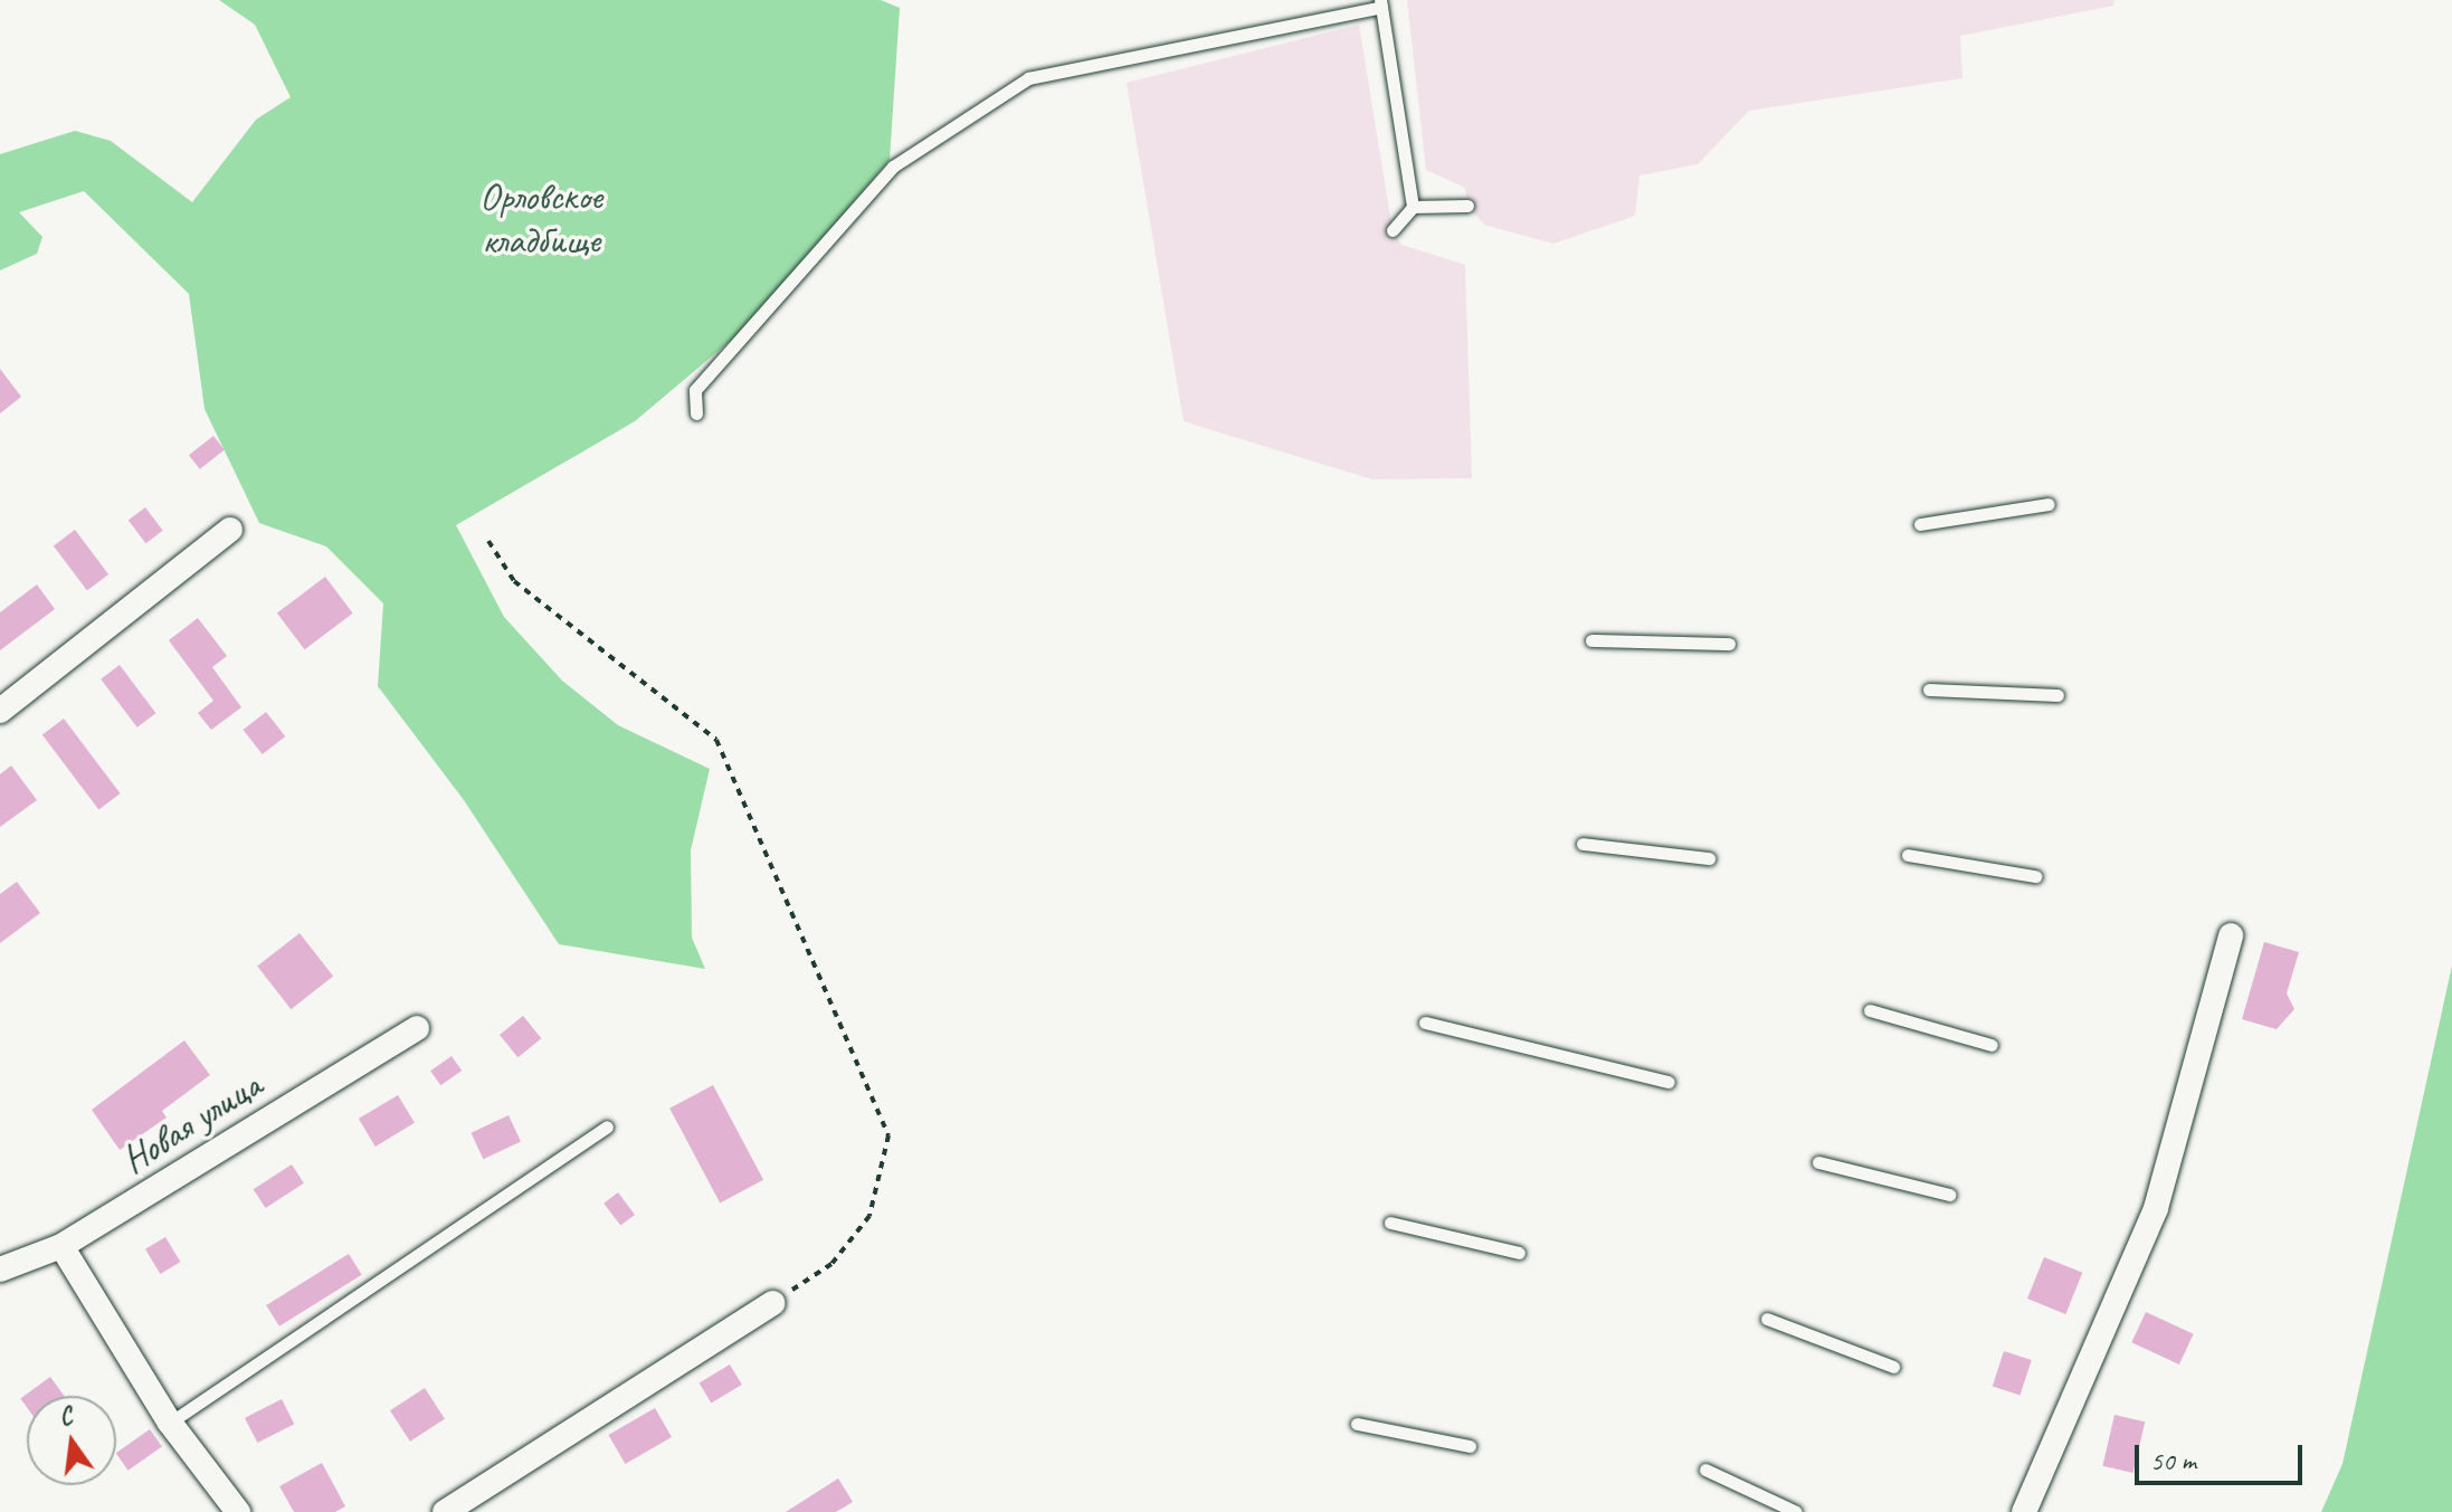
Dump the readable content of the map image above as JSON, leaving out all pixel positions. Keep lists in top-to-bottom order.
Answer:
{
  "streets": {
    "street": ["Новая улица"]
  },
  "parks": ["Орловское кладбище"],
  "scale_bar": "50 m",
  "north": "top"
}
